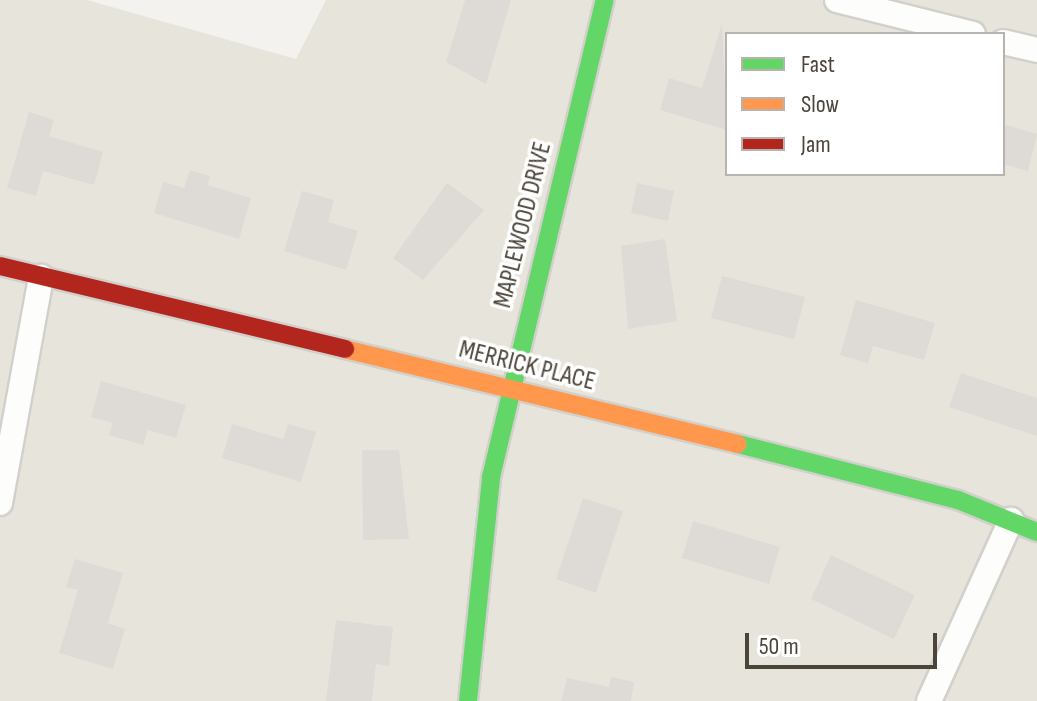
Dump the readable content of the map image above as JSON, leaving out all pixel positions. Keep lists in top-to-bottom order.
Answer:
{
  "streets": {
    "street": ["MAPLEWOOD DRIVE", "MERRICK PLACE"]
  },
  "crossings": [
    ["MAPLEWOOD DRIVE", "MERRICK PLACE"]
  ],
  "legend": ["Fast", "Slow", "Jam"],
  "scale_bar": "50 m"
}
